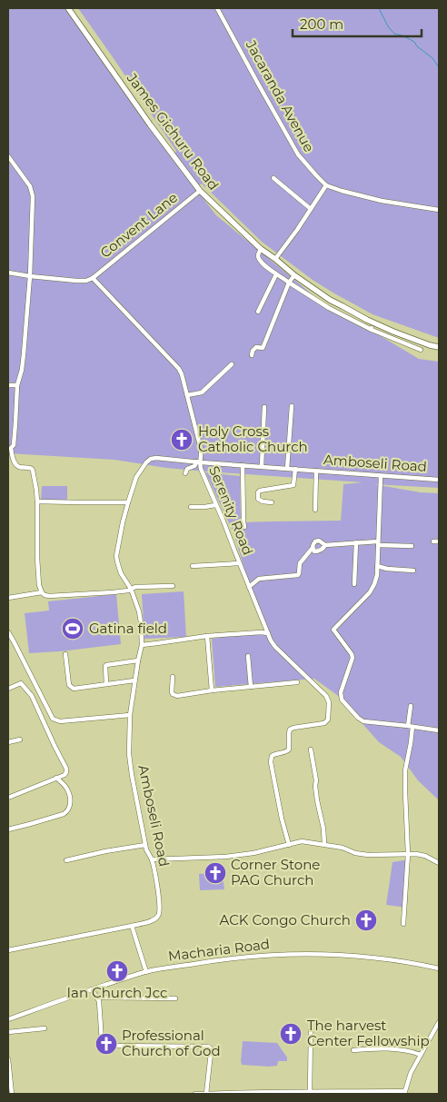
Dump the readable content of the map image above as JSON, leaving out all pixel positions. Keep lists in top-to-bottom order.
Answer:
{
  "streets": {
    "main road": ["James Gichuru Road"],
    "street": [
      "Jacaranda Avenue",
      "Convent Lane",
      "Amboseli Road",
      "Serenity Road",
      "Macharia Road"
    ]
  },
  "crossings": [
    ["James Gichuru Road", "Convent Lane"],
    ["Convent Lane", "Serenity Road"],
    ["Amboseli Road", "Serenity Road"]
  ],
  "places": {
    "church": [
      "Holy Cross Catholic Church",
      "Corner Stone PAG Church",
      "ACK Congo Church",
      "Ian Church Jcc",
      "The harvest Center Fellowship",
      "Professional Church of God"
    ],
    "sports": ["Gatina field"]
  },
  "scale_bar": "200 m"
}
